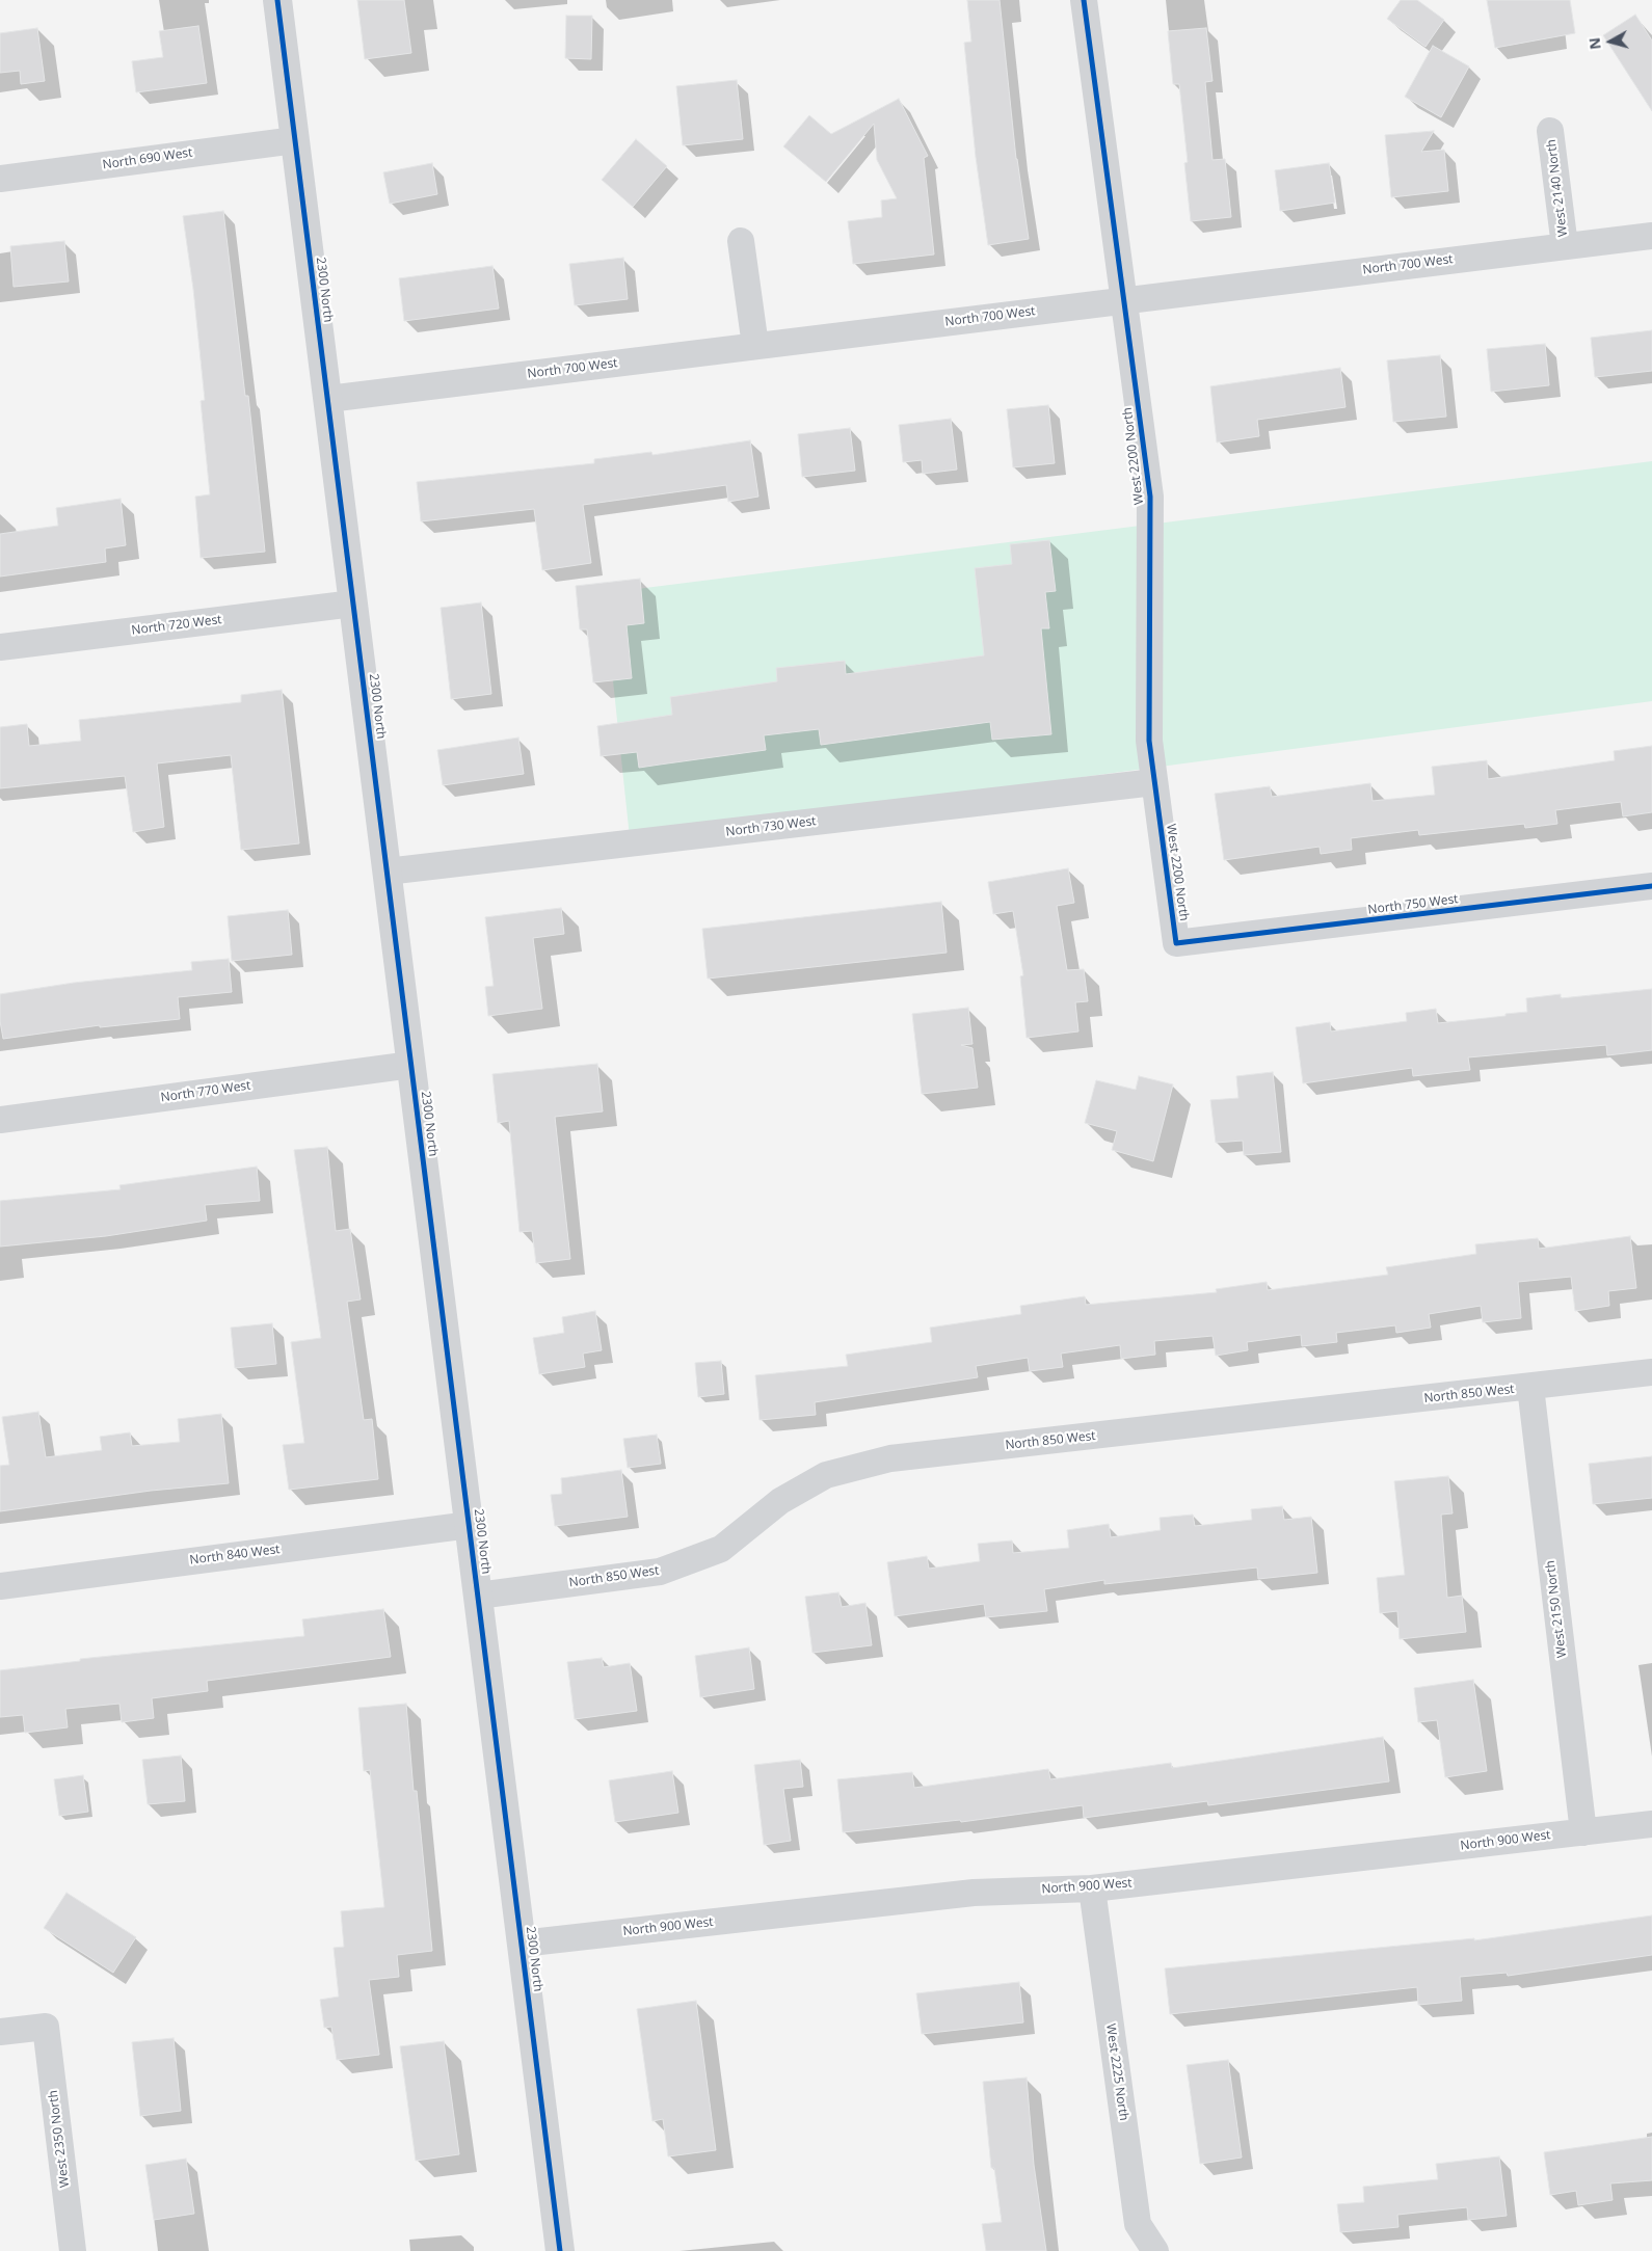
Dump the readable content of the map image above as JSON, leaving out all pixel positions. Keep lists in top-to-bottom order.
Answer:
{
  "streets": {
    "street": [
      "North 690 West",
      "West 2140 North",
      "North 700 West",
      "2300 North",
      "West 2200 North",
      "North 720 West",
      "North 730 West",
      "North 750 West",
      "North 770 West",
      "North 850 West",
      "North 840 West",
      "West 2150 North",
      "North 900 West",
      "West 2225 North",
      "West 2350 North"
    ]
  },
  "crossings": [
    ["North 690 West", "2300 North"],
    ["West 2140 North", "North 700 West"],
    ["North 700 West", "2300 North"],
    ["North 700 West", "West 2200 North"],
    ["2300 North", "North 720 West"],
    ["2300 North", "North 730 West"],
    ["2300 North", "North 770 West"],
    ["2300 North", "North 850 West"],
    ["2300 North", "North 840 West"],
    ["2300 North", "North 900 West"],
    ["West 2200 North", "North 730 West"],
    ["West 2200 North", "North 750 West"],
    ["North 850 West", "West 2150 North"],
    ["West 2150 North", "North 900 West"],
    ["North 900 West", "West 2225 North"]
  ],
  "north": "left"
}
